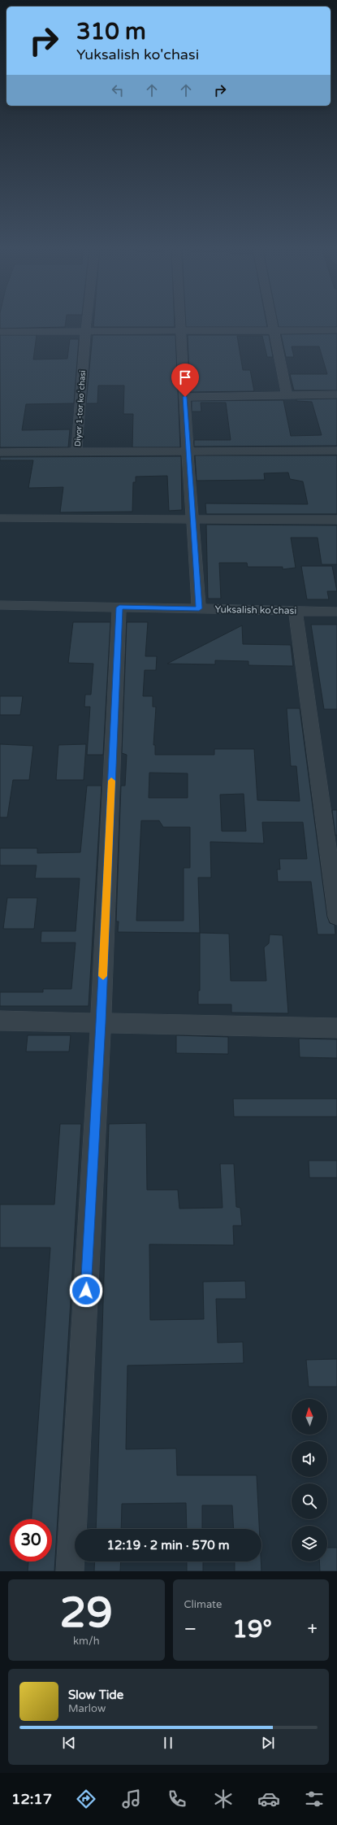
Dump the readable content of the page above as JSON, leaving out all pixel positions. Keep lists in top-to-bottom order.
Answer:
{
  "streets": {
    "street": ["Diyor 1-tor koʻchasi", "Yuksalish ko'chasi"]
  },
  "north": "top",
  "page": {
    "turn": ["310 m", "Yuksalish ko'chasi"],
    "limit": "30",
    "trip": "12:19 · 2 min · 570 m",
    "tile": [
      ["29", "km/h"],
      "Climate"
    ],
    "heat": ["−", "19°", "+"],
    "song": ["Slow Tide", "Marlow"],
    "tabs": "12:17"
  }
}
